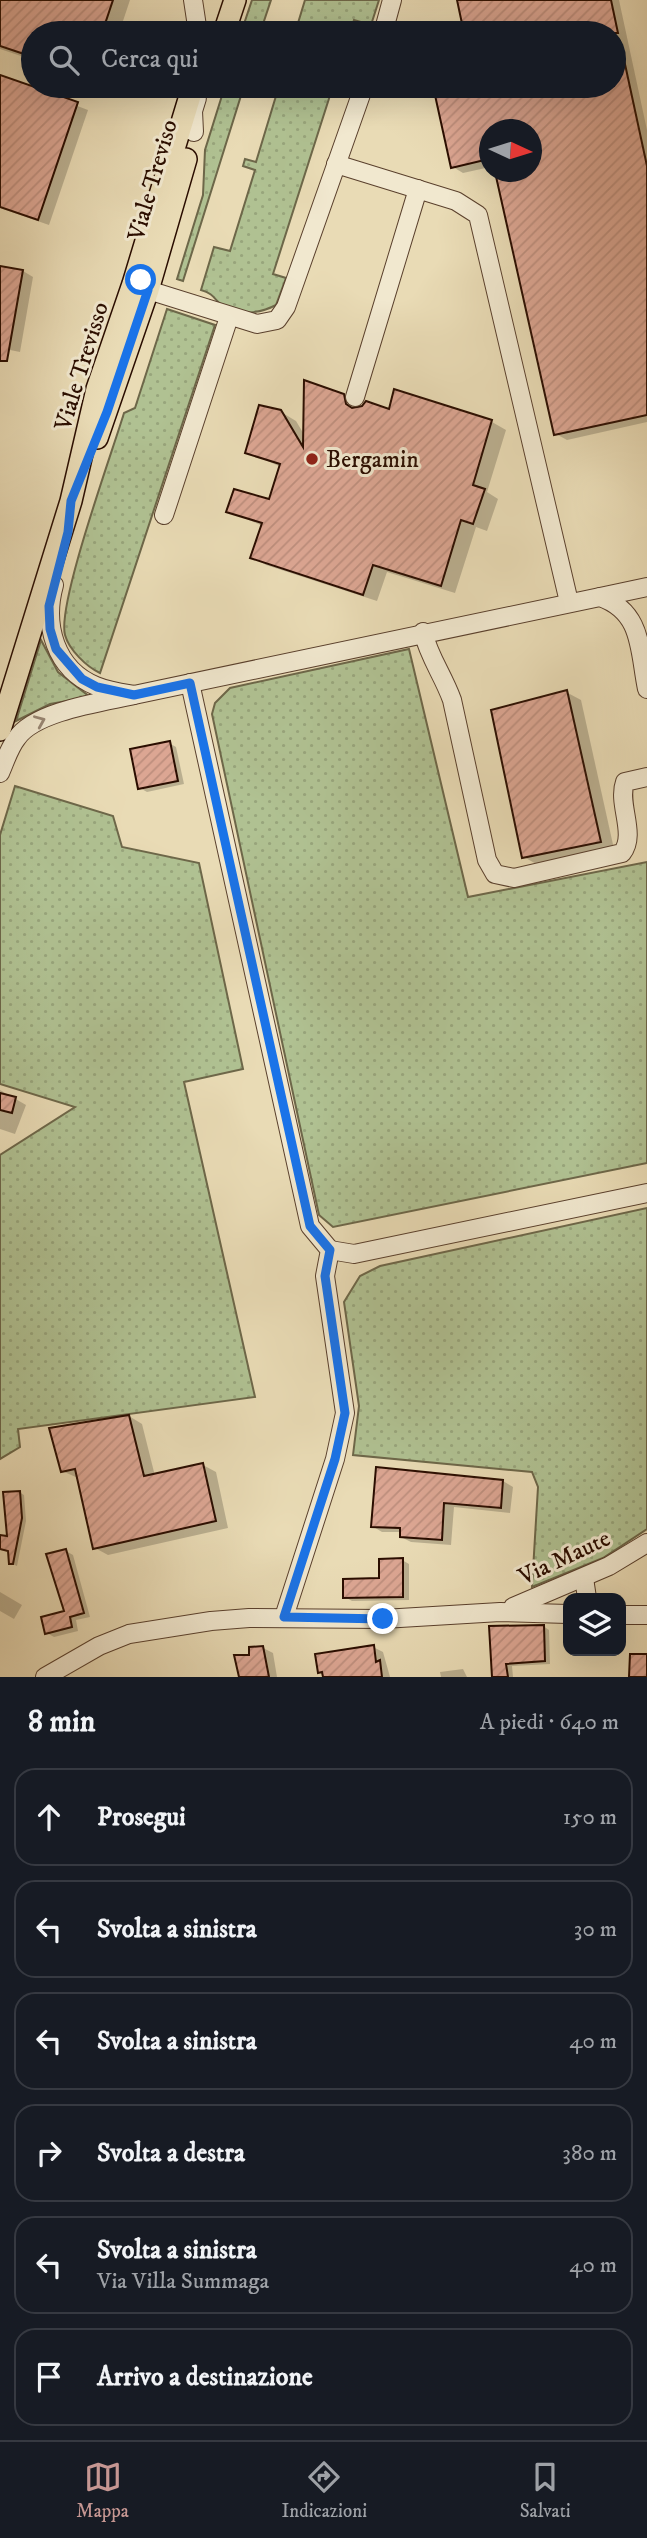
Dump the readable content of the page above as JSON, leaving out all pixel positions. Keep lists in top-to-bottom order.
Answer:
{
  "streets": {
    "main road": ["Viale Treviso", "Viale Trevisso"],
    "street": ["Via Maute"]
  },
  "crossings": [
    ["Viale Treviso", "Viale Trevisso"]
  ],
  "places": ["Bergamin"],
  "north": "right",
  "page": {
    "search": "Cerca qui",
    "heading": ["8 min", "A piedi · 640 m"],
    "list": [
      ["Prosegui", "150 m"],
      ["Svolta a sinistra", "30 m"],
      ["Svolta a sinistra", "40 m"],
      ["Svolta a destra", "380 m"],
      ["Svolta a sinistra", "Via Villa Summaga", "40 m"],
      "Arrivo a destinazione"
    ],
    "nav": ["Mappa", "Indicazioni", "Salvati"]
  }
}
